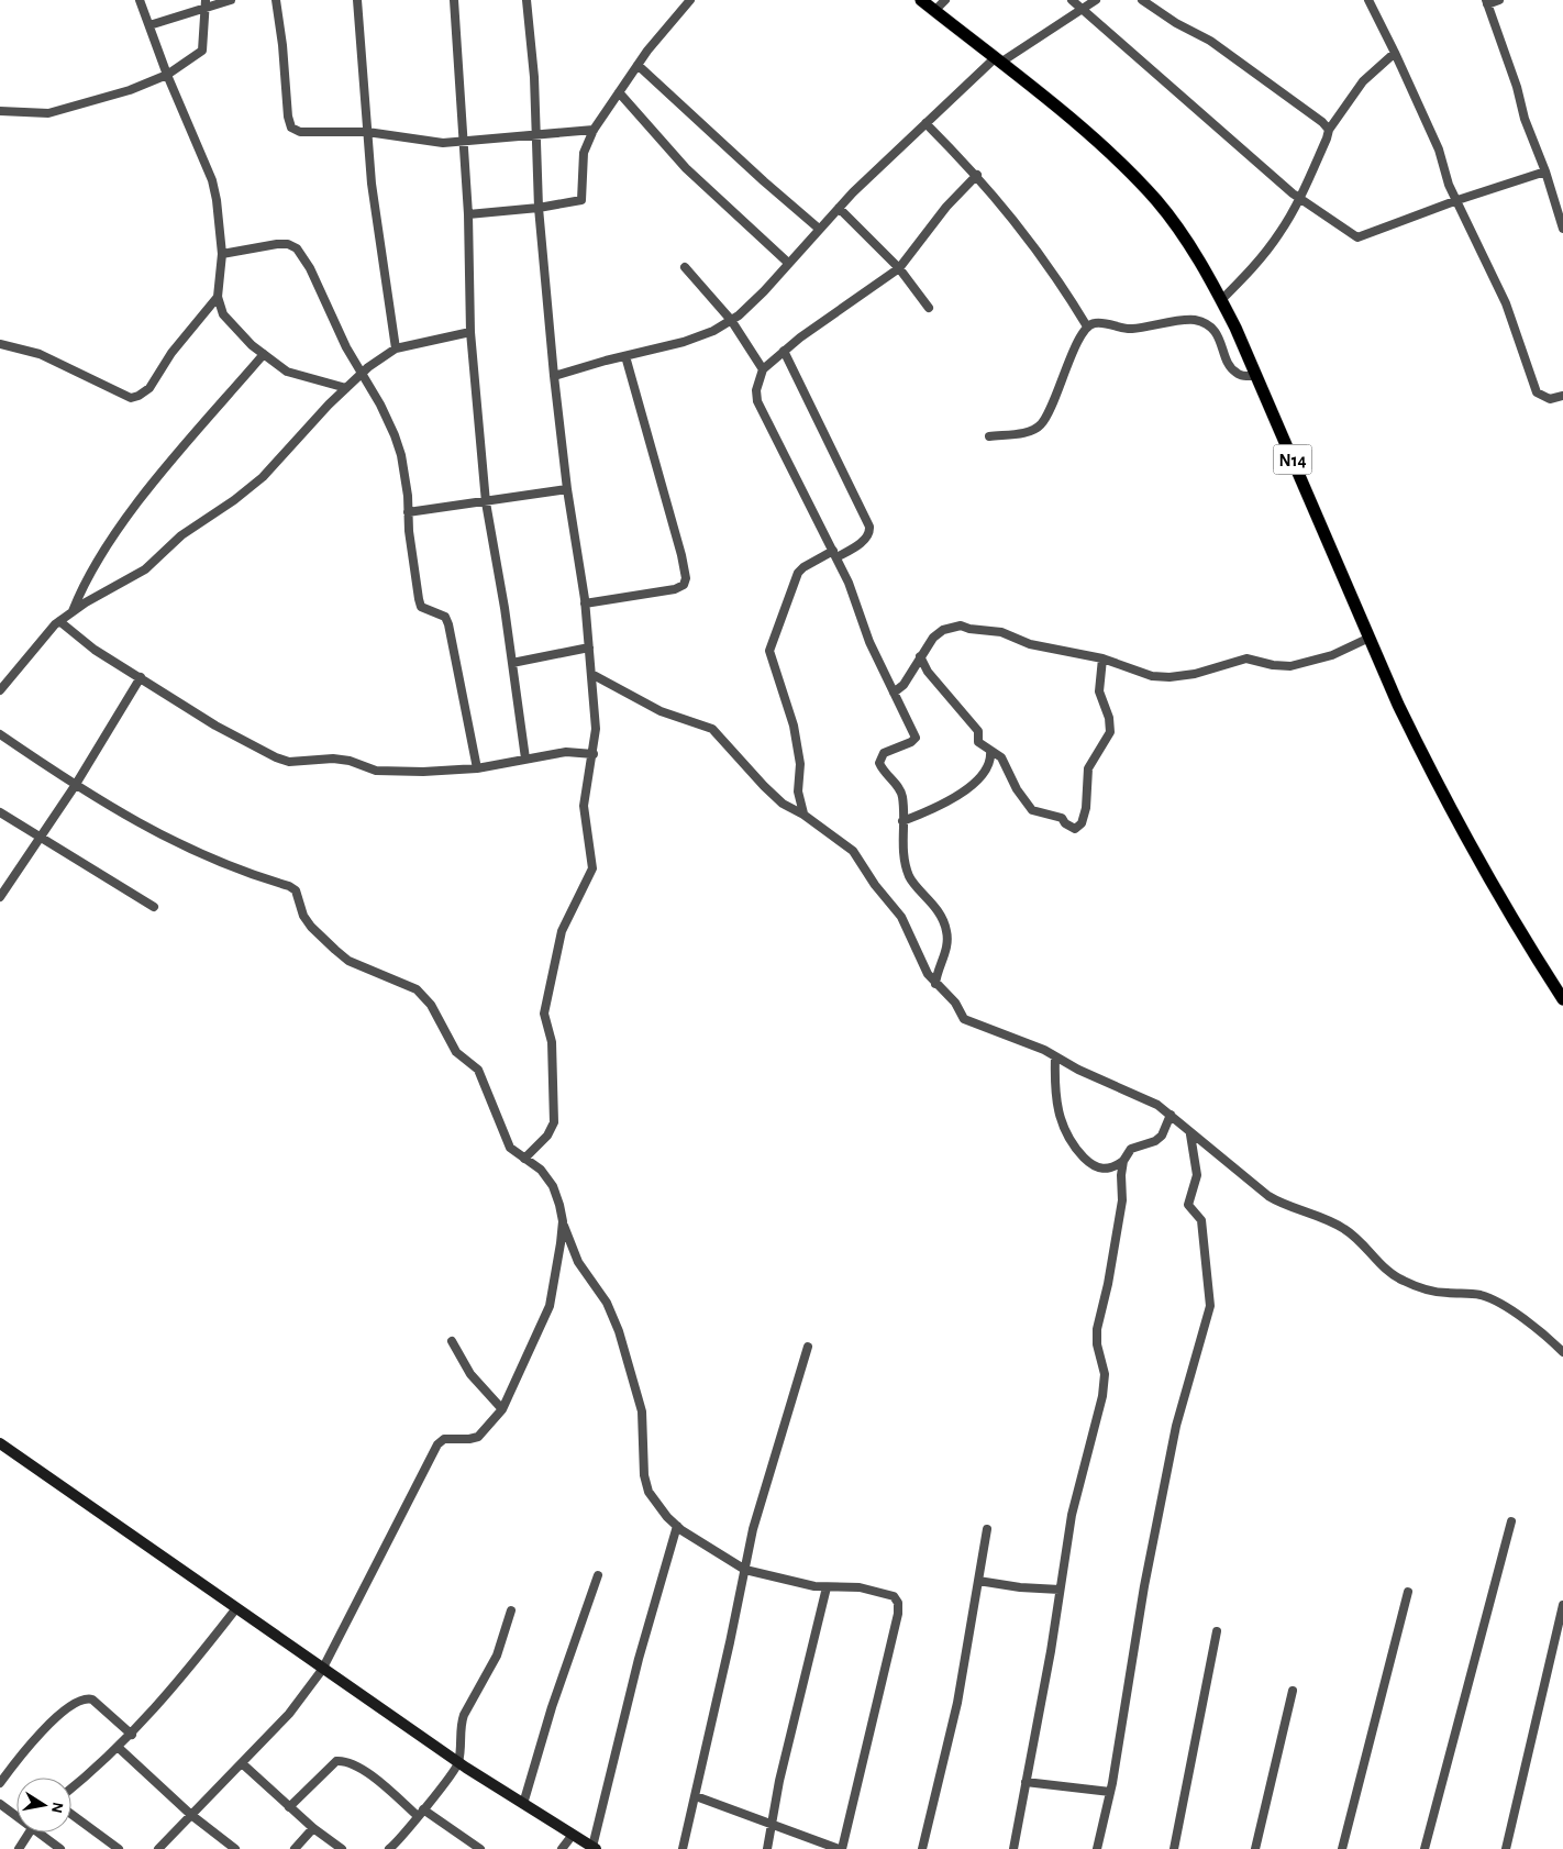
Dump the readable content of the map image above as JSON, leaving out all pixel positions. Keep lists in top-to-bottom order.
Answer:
{
  "streets": {
    "main road": ["N14"]
  },
  "north": "right"
}
